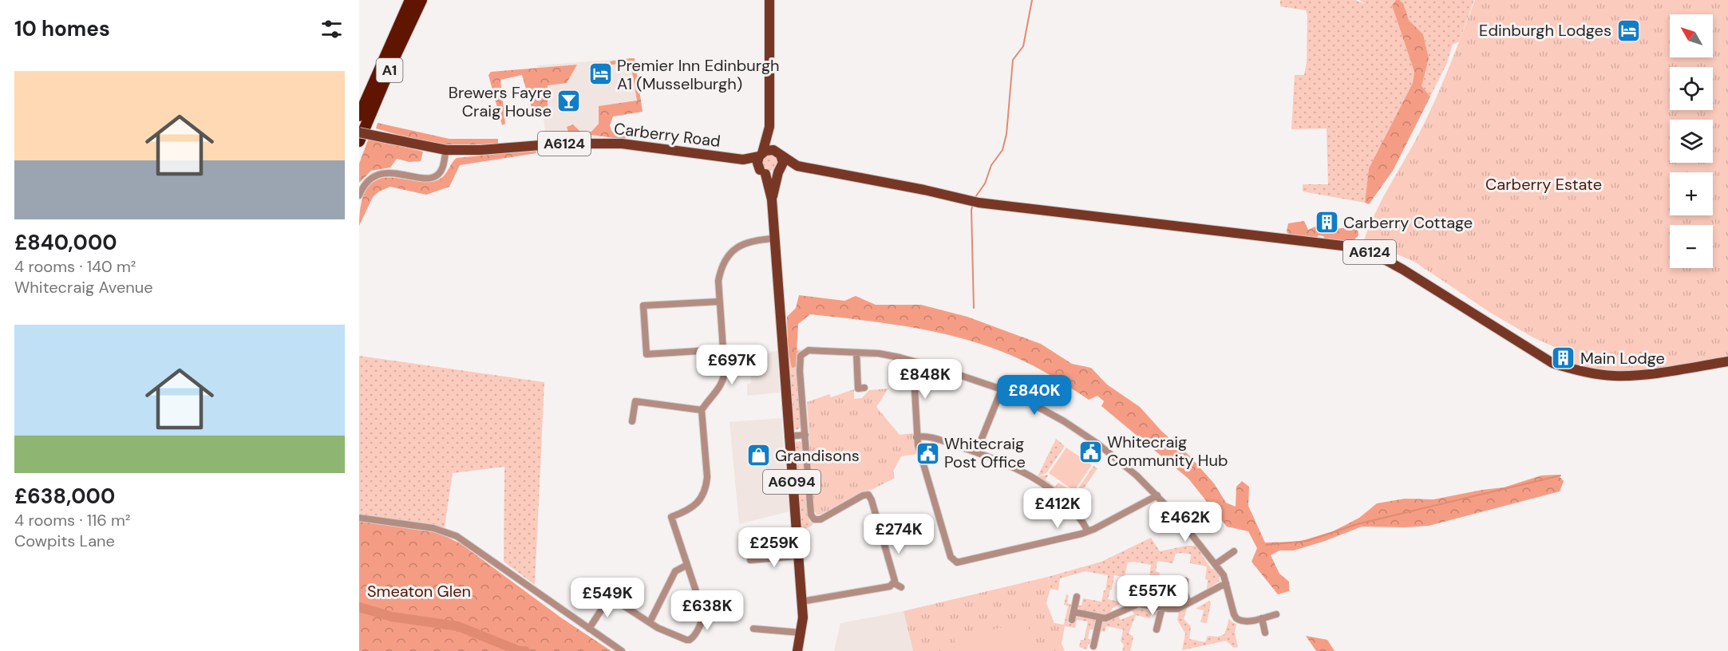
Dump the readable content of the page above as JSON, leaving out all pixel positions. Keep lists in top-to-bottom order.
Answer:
{
  "streets": {
    "highway": ["A1"],
    "main road": ["Carberry Road", "A6124", "A6094"]
  },
  "crossings": [
    ["Carberry Road", "A6124"],
    ["Carberry Road", "A6094"],
    ["A6124", "A6094"]
  ],
  "parks": ["Carberry Estate", "Smeaton Glen"],
  "places": {
    "hotel": ["Edinburgh Lodges", "Premier Inn Edinburgh A1 (Musselburgh)"],
    "bar": ["Brewers Fayre Craig House"],
    "building": ["Carberry Cottage", "Main Lodge"],
    "public building": ["Whitecraig Community Hub", "Whitecraig Post Office"],
    "shop": ["Grandisons"]
  },
  "north": "top left",
  "page": {
    "heading": "10 homes",
    "map_buttons": ["+", "−"],
    "list": [
      {
        "name": "£840,000",
        "note": "4 rooms · 140 m² · Whitecraig Avenue"
      },
      {
        "name": "£638,000",
        "note": "4 rooms · 116 m² · Cowpits Lane"
      }
    ],
    "price": [
      "£697K",
      "£848K",
      "£840K",
      "£412K",
      "£462K",
      "£274K",
      "£259K",
      "£557K",
      "£549K",
      "£638K"
    ]
  }
}
